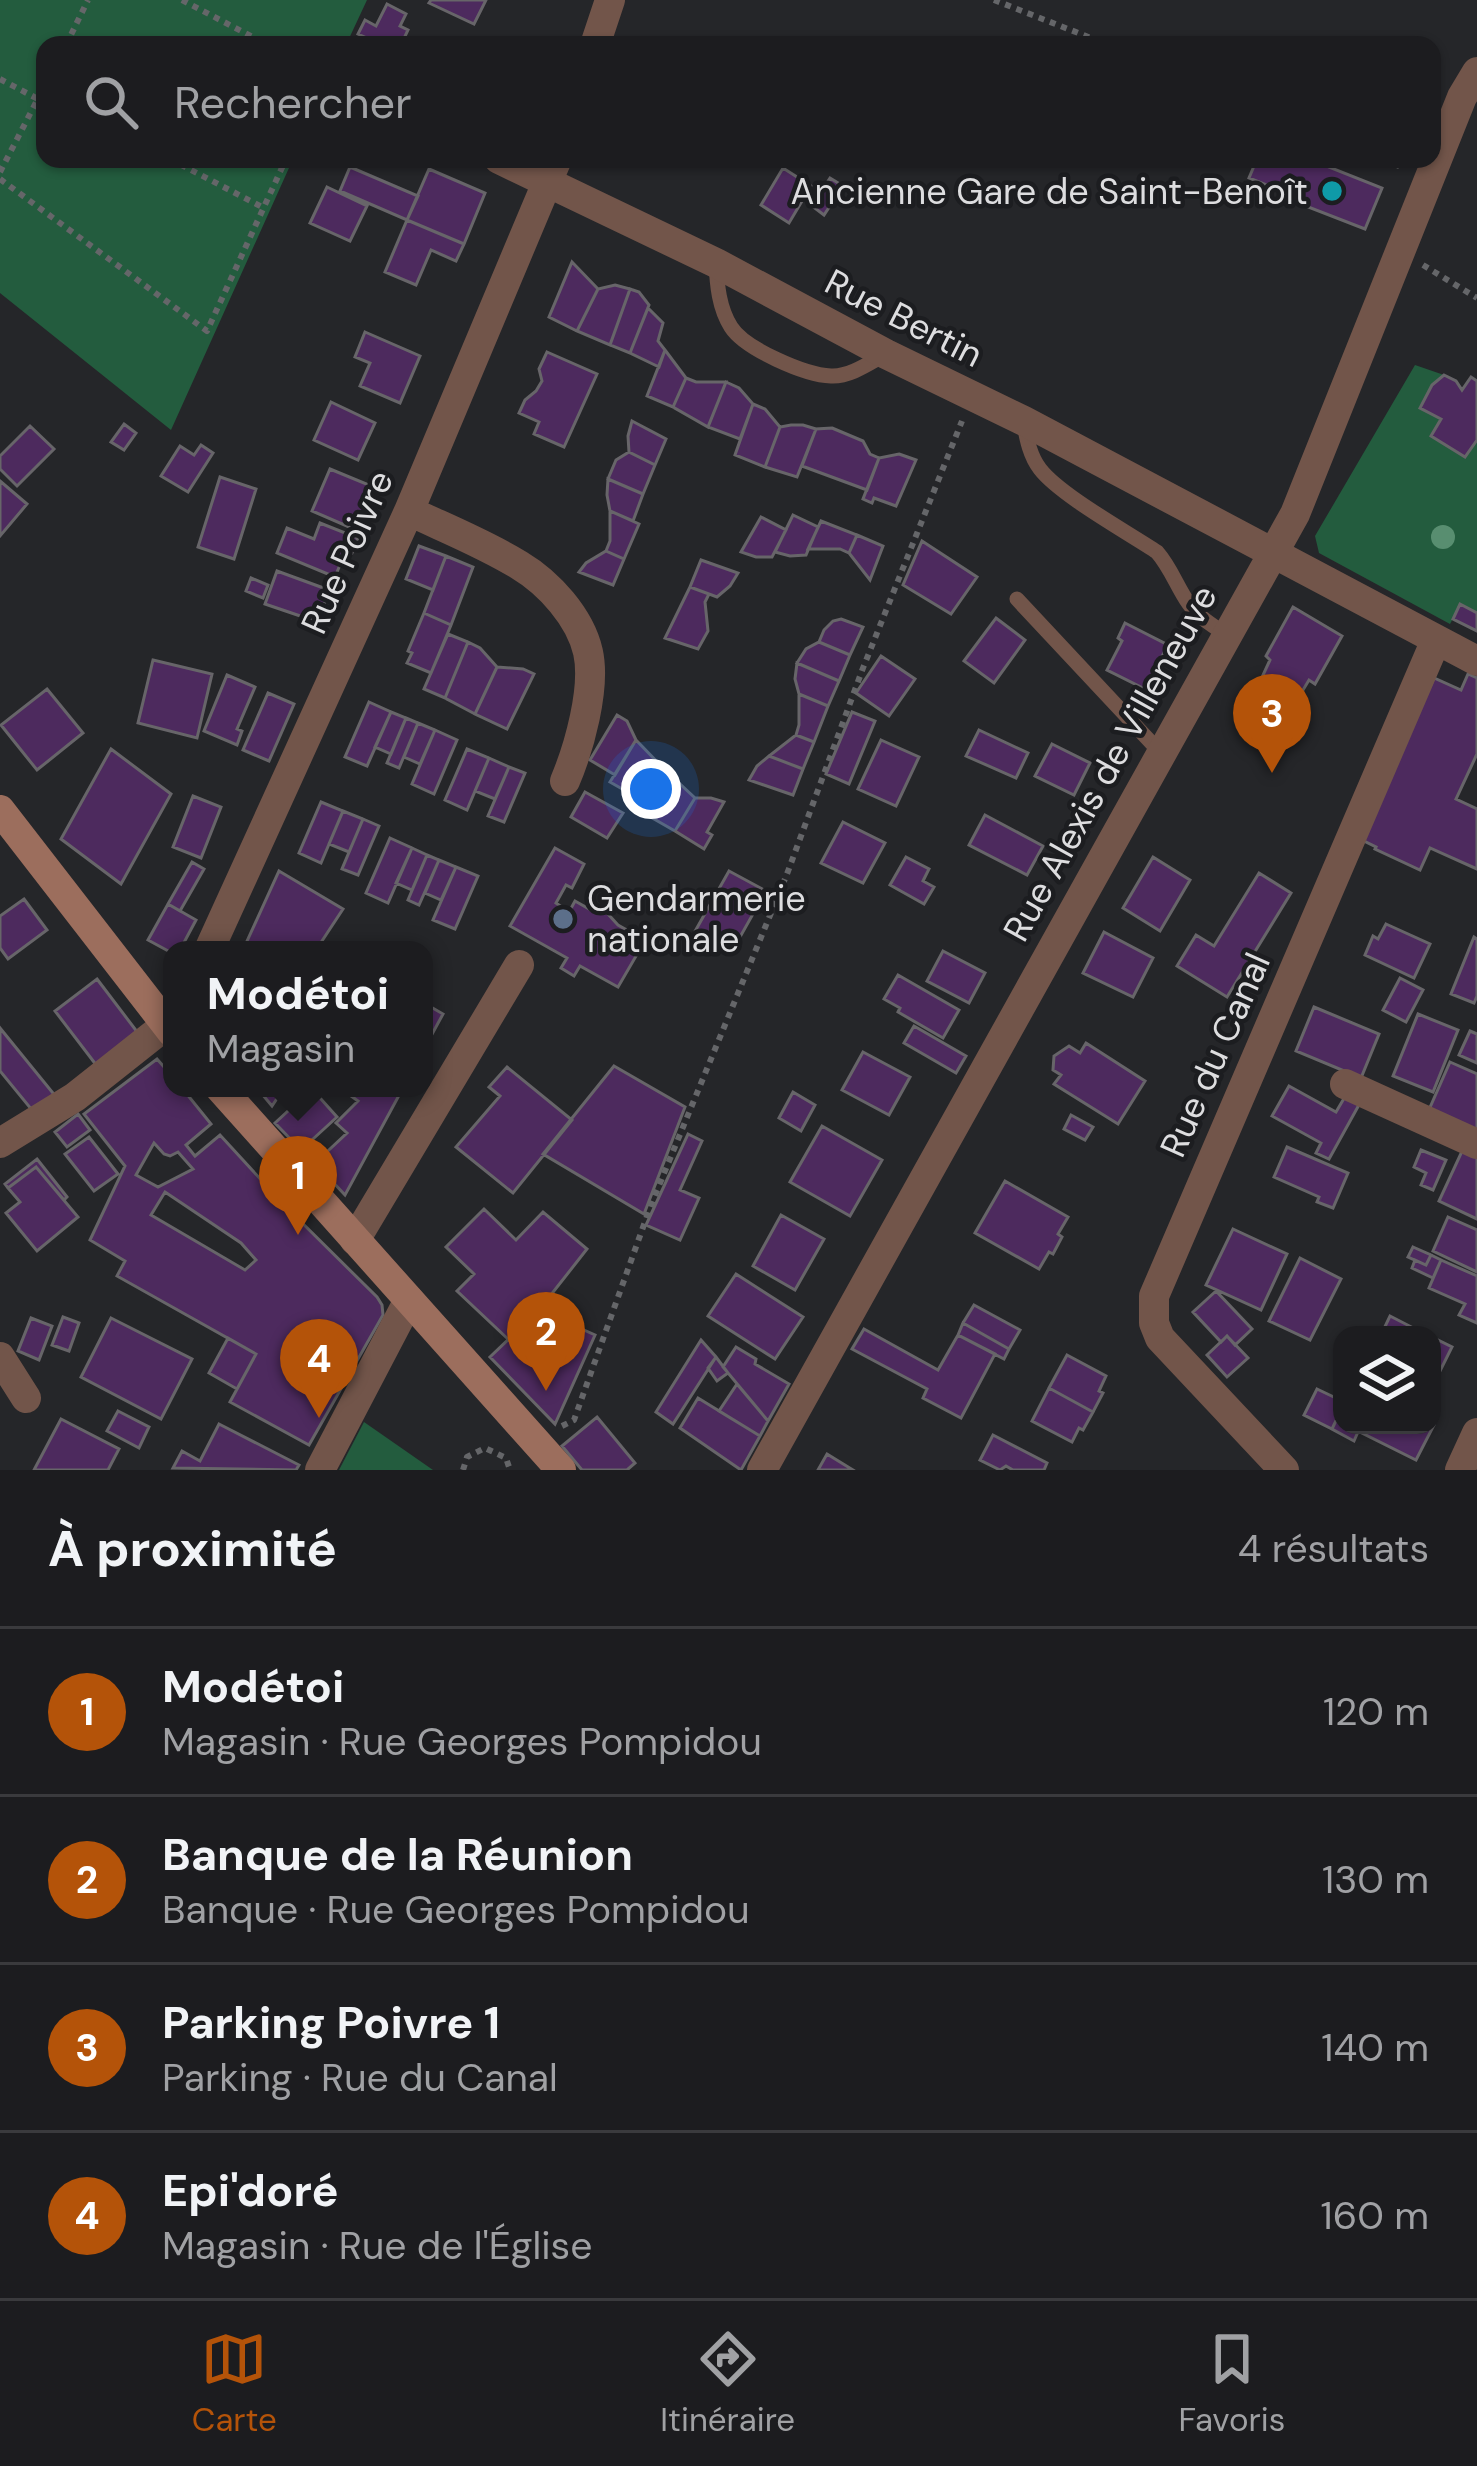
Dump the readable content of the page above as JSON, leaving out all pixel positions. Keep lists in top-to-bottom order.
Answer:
{
  "streets": {
    "street": [
      "Rue Bertin",
      "Rue Poivre",
      "Rue Alexis de Villeneuve",
      "Rue du Canal"
    ]
  },
  "crossings": [
    ["Rue Bertin", "Rue Poivre"],
    ["Rue Bertin", "Rue Alexis de Villeneuve"],
    ["Rue Bertin", "Rue du Canal"]
  ],
  "places": ["Ancienne Gare de Saint-Benoît", "Gendarmerie nationale"],
  "page": {
    "search": "Rechercher",
    "pins": [
      "3",
      "1",
      "2",
      "4"
    ],
    "popup": ["Modétoi", "Magasin"],
    "heading": ["À proximité", "4 résultats"],
    "list": [
      {
        "mark": "1",
        "name": "Modétoi",
        "note": "Magasin · Rue Georges Pompidou",
        "value": "120 m"
      },
      {
        "mark": "2",
        "name": "Banque de la Réunion",
        "note": "Banque · Rue Georges Pompidou",
        "value": "130 m"
      },
      {
        "mark": "3",
        "name": "Parking Poivre 1",
        "note": "Parking · Rue du Canal",
        "value": "140 m"
      },
      {
        "mark": "4",
        "name": "Epi'doré",
        "note": "Magasin · Rue de l'Église",
        "value": "160 m"
      }
    ],
    "nav": ["Carte", "Itinéraire", "Favoris"]
  }
}
